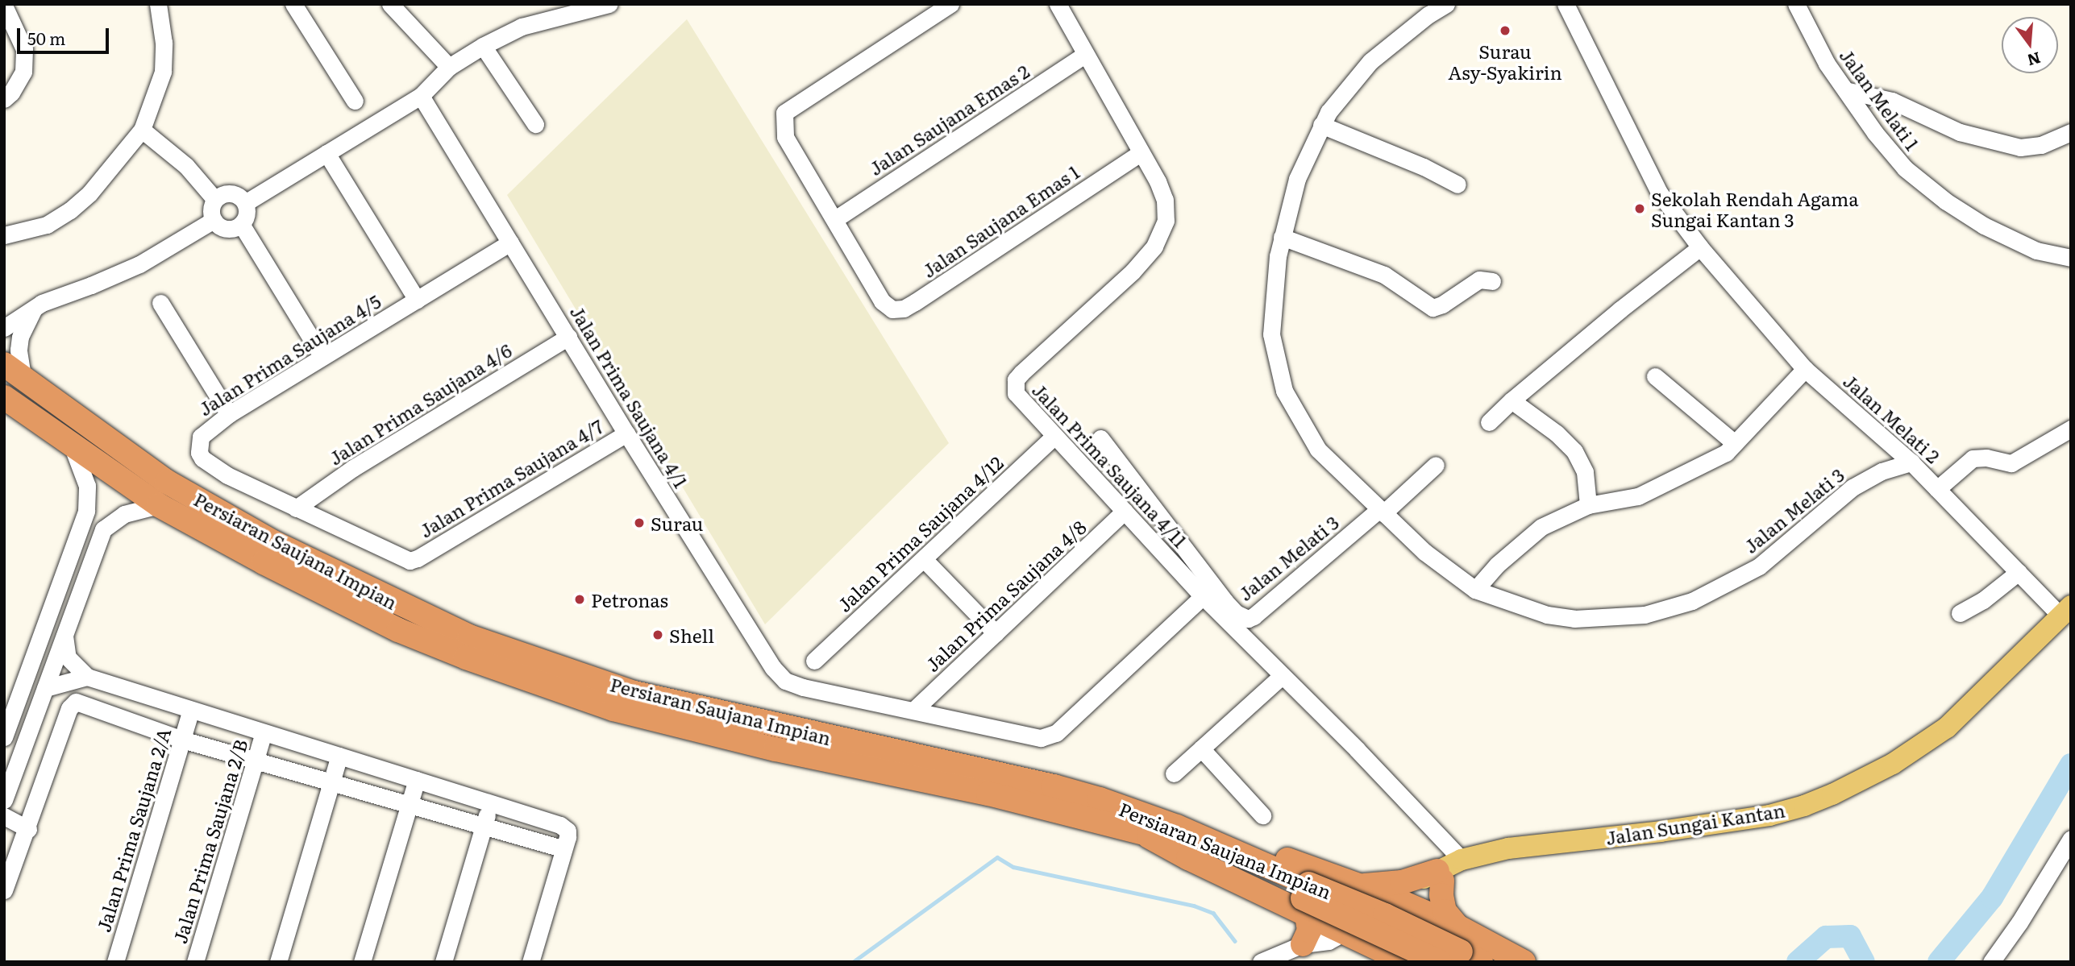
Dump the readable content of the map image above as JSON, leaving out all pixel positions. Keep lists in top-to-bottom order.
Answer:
{
  "streets": {
    "highway": ["Persiaran Saujana Impian"],
    "main road": ["Jalan Sungai Kantan"],
    "street": [
      "Jalan Melati 1",
      "Jalan Saujana Emas 2",
      "Jalan Saujana Emas 1",
      "Jalan Prima Saujana 4/5",
      "Jalan Prima Saujana 4/1",
      "Jalan Prima Saujana 4/6",
      "Jalan Melati 2",
      "Jalan Prima Saujana 4/11",
      "Jalan Prima Saujana 4/7",
      "Jalan Melati 3",
      "Jalan Prima Saujana 4/12",
      "Jalan Prima Saujana 4/8",
      "Jalan Prima Saujana 2/A",
      "Jalan Prima Saujana 2/B"
    ]
  },
  "crossings": [
    ["Jalan Saujana Emas 2", "Jalan Saujana Emas 1"],
    ["Jalan Saujana Emas 2", "Jalan Prima Saujana 4/11"],
    ["Jalan Saujana Emas 1", "Jalan Prima Saujana 4/11"],
    ["Jalan Prima Saujana 4/5", "Jalan Prima Saujana 4/1"],
    ["Jalan Prima Saujana 4/5", "Jalan Prima Saujana 4/6"],
    ["Jalan Prima Saujana 4/5", "Jalan Prima Saujana 4/7"],
    ["Jalan Prima Saujana 4/1", "Jalan Prima Saujana 4/6"],
    ["Jalan Prima Saujana 4/1", "Jalan Prima Saujana 4/11"],
    ["Jalan Prima Saujana 4/1", "Jalan Prima Saujana 4/7"],
    ["Jalan Prima Saujana 4/1", "Jalan Prima Saujana 4/8"],
    ["Jalan Melati 2", "Jalan Melati 3"],
    ["Jalan Melati 2", "Jalan Sungai Kantan"],
    ["Jalan Prima Saujana 4/11", "Jalan Prima Saujana 4/12"],
    ["Jalan Prima Saujana 4/11", "Jalan Prima Saujana 4/8"],
    ["Jalan Prima Saujana 4/11", "Jalan Sungai Kantan"]
  ],
  "places": [
    "Surau Asy-Syakirin",
    "Sekolah Rendah Agama Sungai Kantan 3",
    "Surau",
    "Petronas",
    "Shell"
  ],
  "scale_bar": "50 m",
  "north": "bottom"
}
